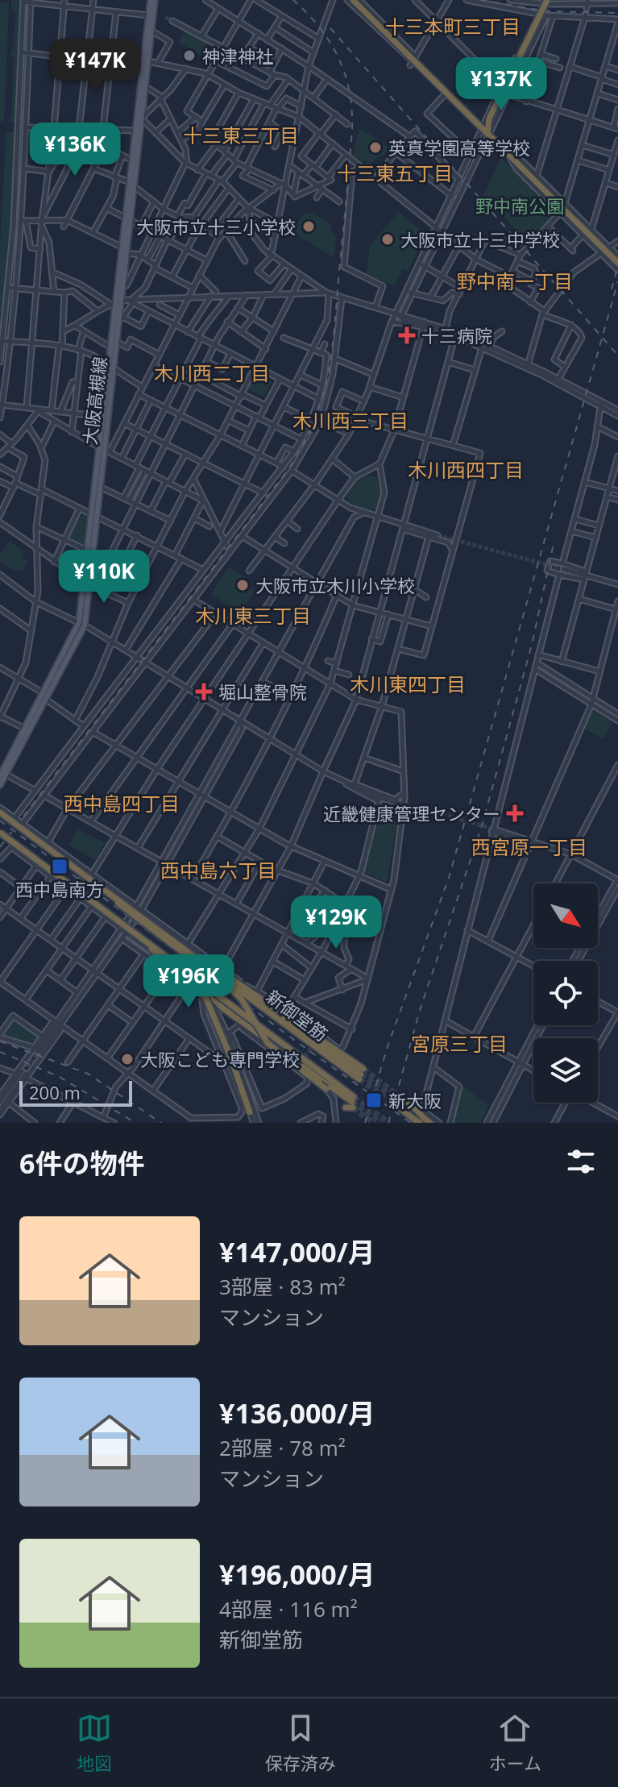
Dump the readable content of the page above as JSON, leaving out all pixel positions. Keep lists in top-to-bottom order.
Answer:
{
  "streets": {
    "highway": ["新御堂筋"],
    "main road": ["大阪高槻線"]
  },
  "districts": [
    "十三本町三丁目",
    "十三東三丁目",
    "十三東五丁目",
    "野中南一丁目",
    "木川西二丁目",
    "木川西三丁目",
    "木川西四丁目",
    "木川東三丁目",
    "木川東四丁目",
    "西中島四丁目",
    "西宮原一丁目",
    "西中島六丁目",
    "宮原三丁目"
  ],
  "parks": ["野中南公園"],
  "places": {
    "other": [
      "神津神社",
      "英真学園高等学校",
      "大阪市立十三小学校",
      "大阪市立十三中学校",
      "大阪市立木川小学校",
      "大阪こども専門学校"
    ],
    "health": ["十三病院", "堀山整骨院", "近畿健康管理センター"],
    "transit": ["西中島南方", "新大阪"]
  },
  "scale_bar": "200 m",
  "north": "bottom right",
  "page": {
    "price": [
      "¥147K",
      "¥137K",
      "¥136K",
      "¥110K",
      "¥129K",
      "¥196K"
    ],
    "scale": "200 m",
    "heading": "6件の物件",
    "list": [
      {
        "name": "¥147,000/月",
        "note": "3部屋 · 83 m² · マンション"
      },
      {
        "name": "¥136,000/月",
        "note": "2部屋 · 78 m² · マンション"
      },
      {
        "name": "¥196,000/月",
        "note": "4部屋 · 116 m² · 新御堂筋"
      }
    ],
    "tabs": ["地図", "保存済み", "ホーム"]
  }
}
